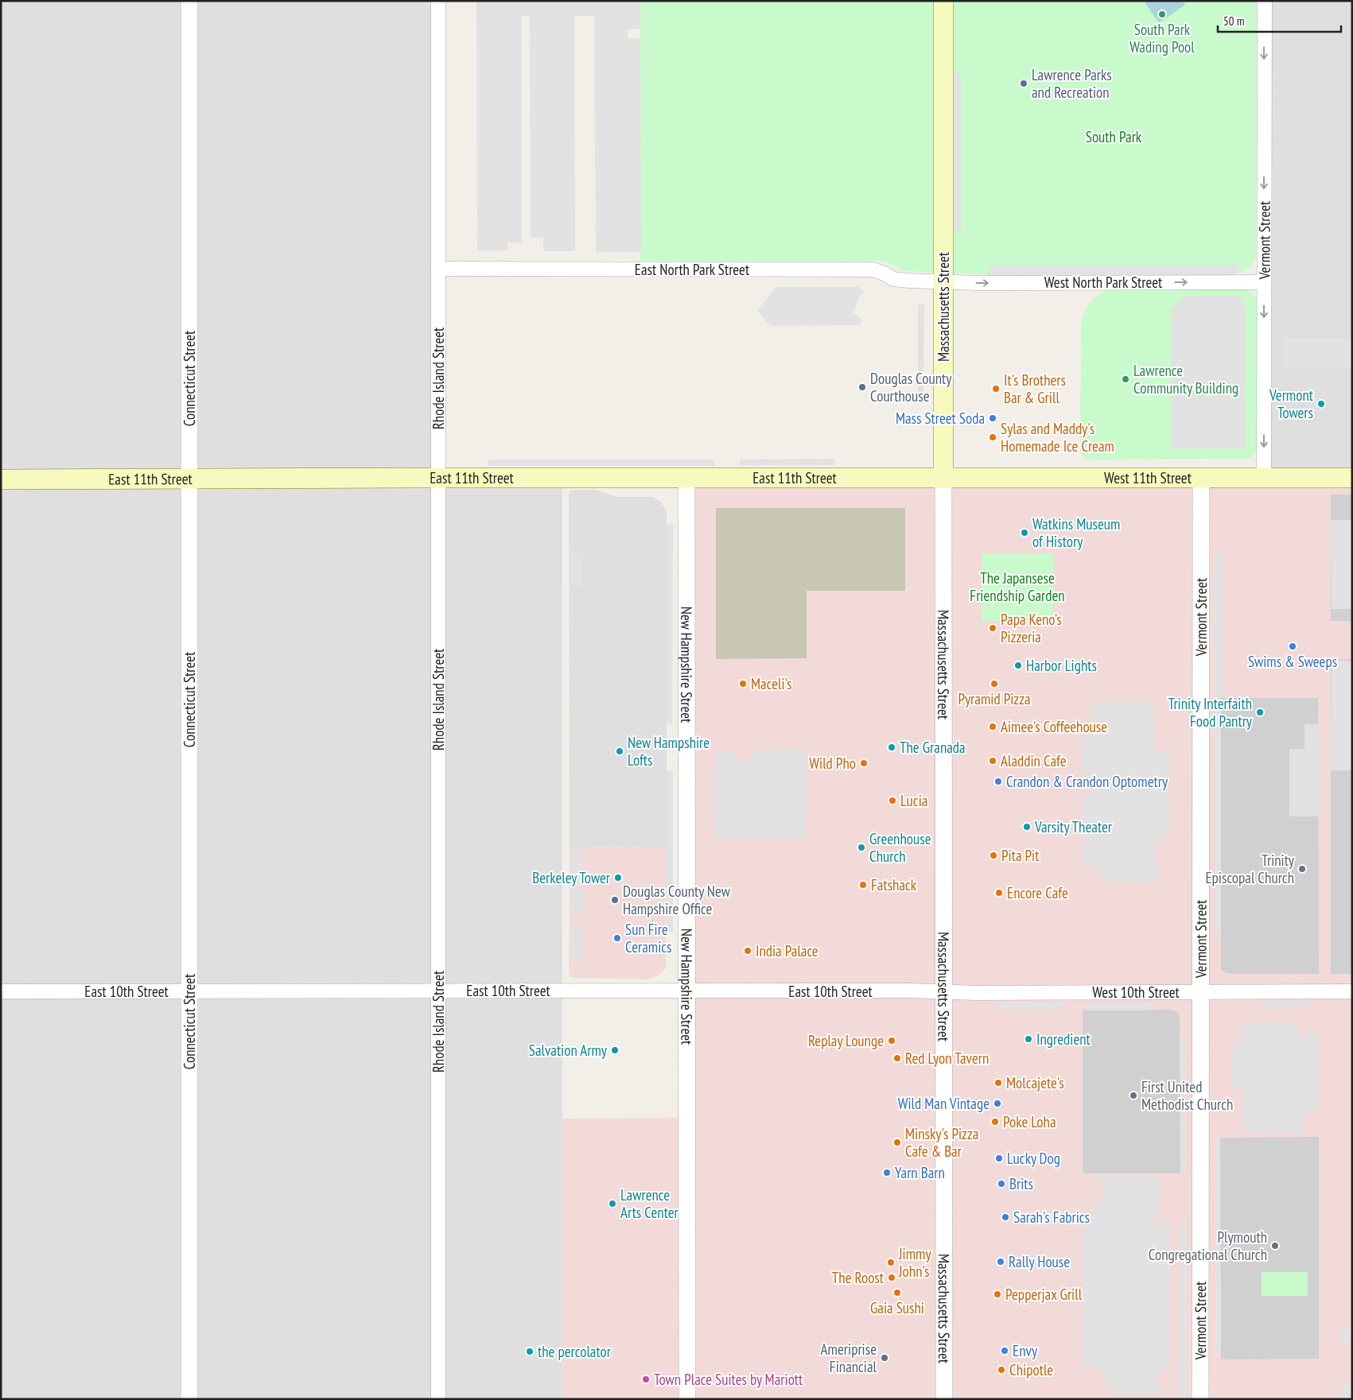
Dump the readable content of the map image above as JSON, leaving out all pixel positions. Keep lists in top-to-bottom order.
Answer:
{
  "streets": {
    "main road": ["Massachusetts Street", "East 11th Street", "West 11th Street"],
    "street": [
      "Vermont Street",
      "East North Park Street",
      "West North Park Street",
      "Connecticut Street",
      "Rhode Island Street",
      "New Hampshire Street",
      "East 10th Street",
      "West 10th Street"
    ]
  },
  "crossings": [
    ["Vermont Street", "West North Park Street"],
    ["Vermont Street", "West 11th Street"],
    ["Vermont Street", "West 10th Street"],
    ["East North Park Street", "West North Park Street"],
    ["East North Park Street", "Massachusetts Street"],
    ["East North Park Street", "Rhode Island Street"],
    ["West North Park Street", "Massachusetts Street"],
    ["Massachusetts Street", "East 11th Street"],
    ["Massachusetts Street", "West 11th Street"],
    ["Massachusetts Street", "East 10th Street"],
    ["Massachusetts Street", "West 10th Street"],
    ["Connecticut Street", "East 11th Street"],
    ["Connecticut Street", "East 10th Street"],
    ["Rhode Island Street", "East 11th Street"],
    ["Rhode Island Street", "East 10th Street"],
    ["East 11th Street", "West 11th Street"],
    ["East 11th Street", "New Hampshire Street"],
    ["New Hampshire Street", "East 10th Street"],
    ["East 10th Street", "West 10th Street"]
  ],
  "one_way": ["West North Park Street"],
  "parks": ["South Park", "The Japansese Friendship Garden"],
  "places": [
    "South Park Wading Pool",
    "Lawrence Parks and Recreation",
    "Lawrence Community Building",
    "Douglas County Courthouse",
    "It's Brothers Bar & Grill",
    "Vermont Towers",
    "Mass Street Soda",
    "Sylas and Maddy's Homemade Ice Cream",
    "Watkins Museum of History",
    "Papa Keno's Pizzeria",
    "Swims & Sweeps",
    "Harbor Lights",
    "Maceli's",
    "Pyramid Pizza",
    "Trinity Interfaith Food Pantry",
    "Aimee's Coffeehouse",
    "The Granada",
    "New Hampshire Lofts",
    "Aladdin Cafe",
    "Wild Pho",
    "Crandon & Crandon Optometry",
    "Lucia",
    "Varsity Theater",
    "Greenhouse Church",
    "Pita Pit",
    "Trinity Episcopal Church",
    "Berkeley Tower",
    "Fatshack",
    "Encore Cafe",
    "Douglas County New Hampshire Office",
    "Sun Fire Ceramics",
    "India Palace",
    "Ingredient",
    "Replay Lounge",
    "Salvation Army",
    "Red Lyon Tavern",
    "Molcajete's",
    "First United Methodist Church",
    "Wild Man Vintage",
    "Poke Loha",
    "Minsky's Pizza Cafe & Bar",
    "Lucky Dog",
    "Yarn Barn",
    "Brits",
    "Lawrence Arts Center",
    "Sarah's Fabrics",
    "Plymouth Congregational Church",
    "Rally House",
    "Jimmy John's",
    "The Roost",
    "Gaia Sushi",
    "Pepperjax Grill",
    "Envy",
    "the percolator",
    "Ameriprise Financial",
    "Chipotle",
    "Town Place Suites by Mariott"
  ],
  "scale_bar": "50 m"
}
